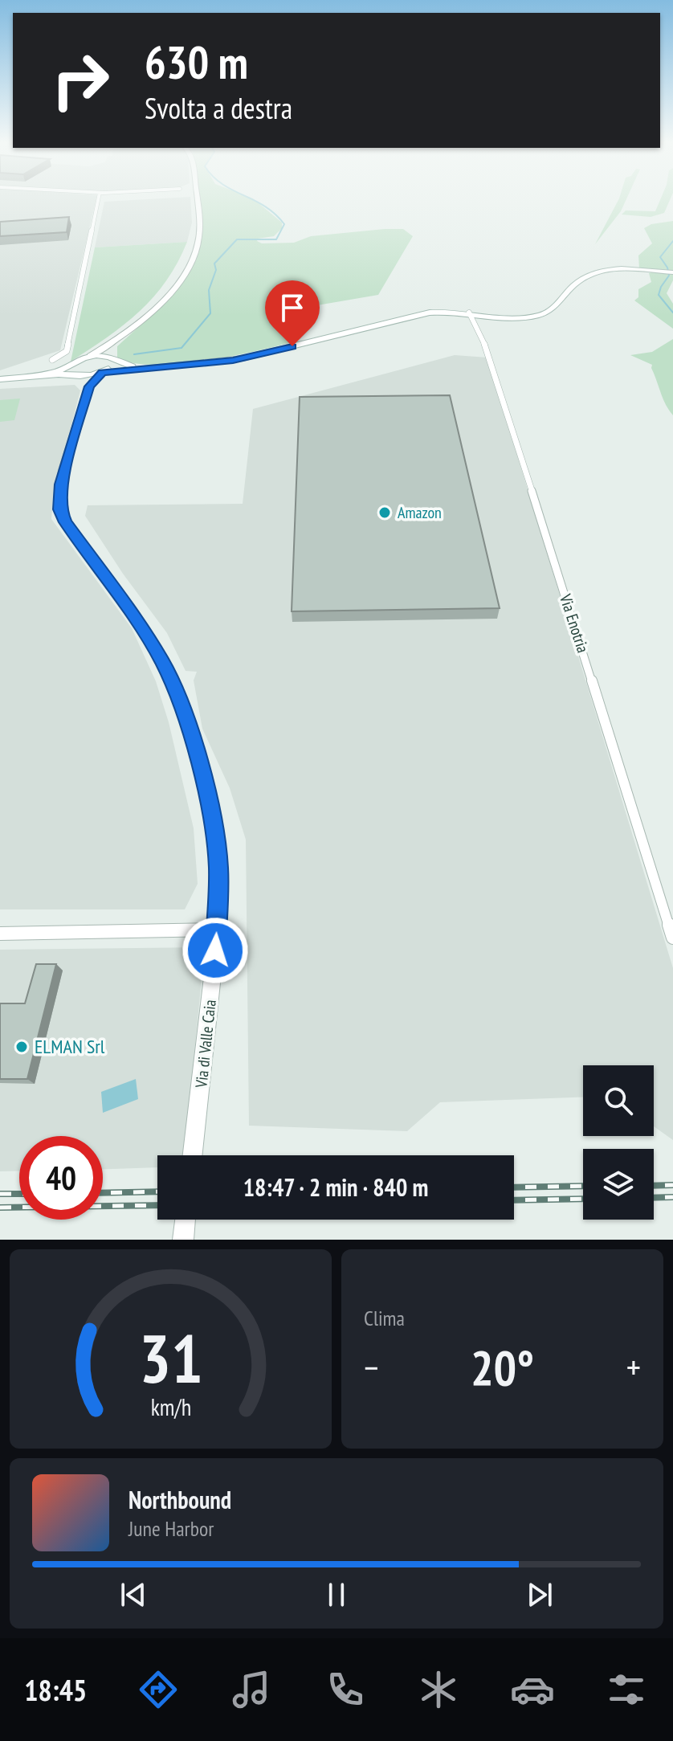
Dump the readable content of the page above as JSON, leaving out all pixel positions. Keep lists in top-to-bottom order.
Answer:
{
  "streets": {
    "street": ["Via Enotria", "Via di Valle Caia"]
  },
  "places": ["Amazon", "ELMAN Srl"],
  "page": {
    "turn": ["630 m", "Svolta a destra"],
    "limit": "40",
    "trip": "18:47 · 2 min · 840 m",
    "tile": "Clima",
    "heat": ["−", "20°", "+"],
    "song": ["Northbound", "June Harbor"],
    "tabs": "18:45",
    "gauge": ["31", "km/h"]
  }
}
